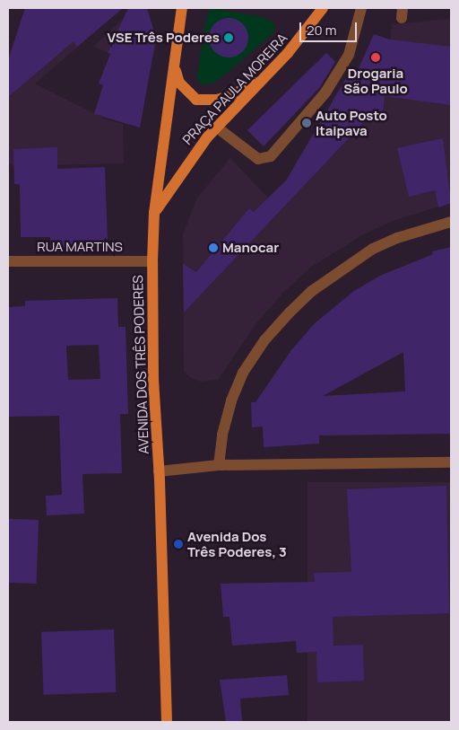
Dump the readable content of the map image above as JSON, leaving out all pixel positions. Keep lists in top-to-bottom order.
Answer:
{
  "streets": {
    "main road": ["PRAÇA PAULA MOREIRA", "AVENIDA DOS TRÊS PODERES"],
    "street": ["RUA MARTINS"]
  },
  "crossings": [
    ["PRAÇA PAULA MOREIRA", "AVENIDA DOS TRÊS PODERES"],
    ["RUA MARTINS", "AVENIDA DOS TRÊS PODERES"]
  ],
  "places": [
    "VSE Três Poderes",
    "Drogaria São Paulo",
    "Auto Posto Itaipava",
    "Manocar",
    "Avenida Dos Três Poderes, 3"
  ],
  "scale_bar": "20 m"
}
